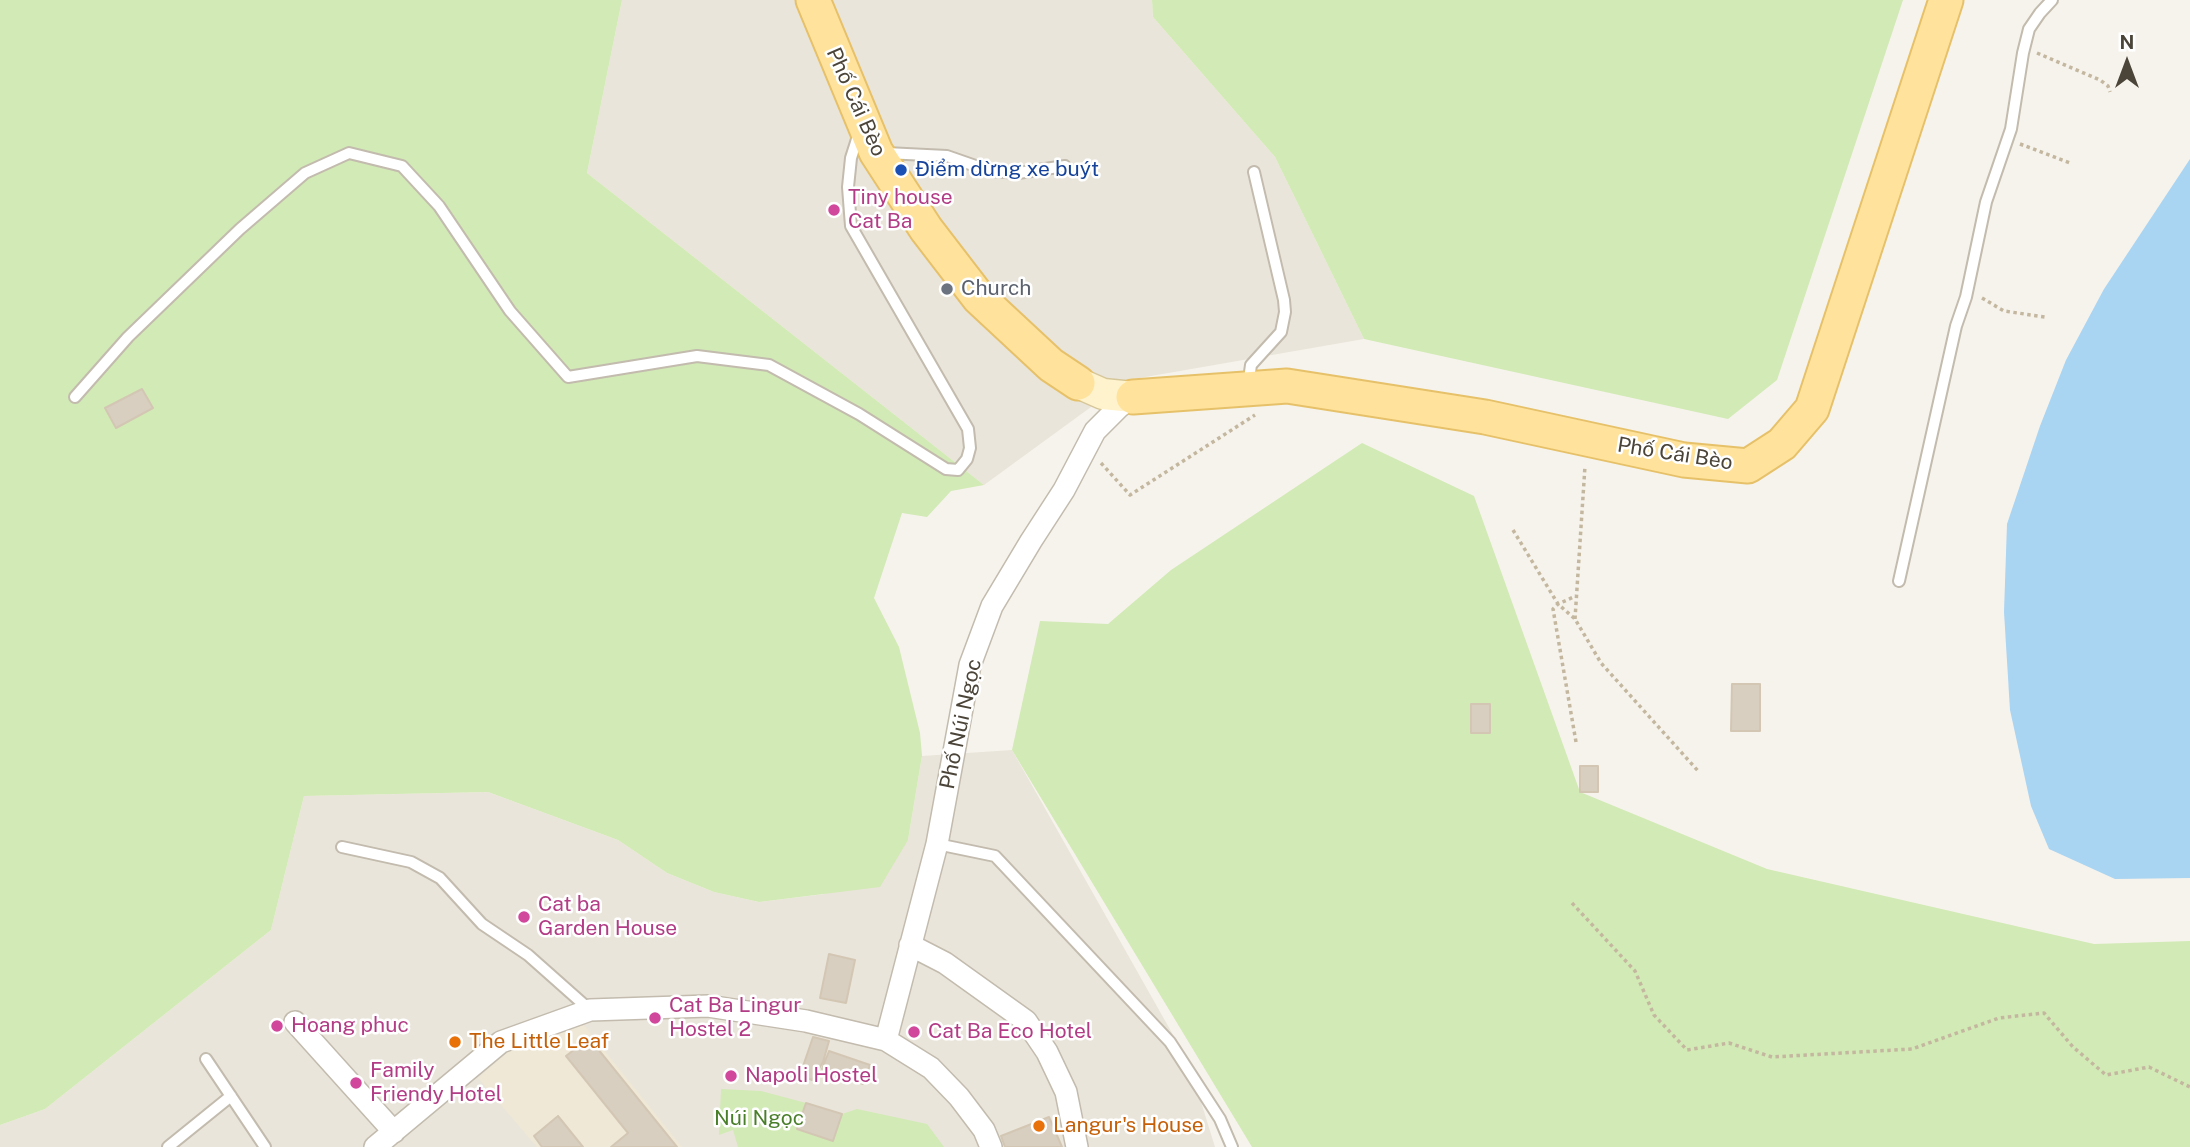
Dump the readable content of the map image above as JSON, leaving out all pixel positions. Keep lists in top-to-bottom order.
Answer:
{
  "streets": {
    "main road": ["Phố Cái Bèo"],
    "street": ["Phố Núi Ngọc"]
  },
  "parks": ["Núi Ngọc"],
  "places": [
    "Điểm dừng xe buýt",
    "Tiny house Cat Ba",
    "Church",
    "Cat ba Garden House",
    "Cat Ba Lingur Hostel 2",
    "Hoang phuc",
    "Cat Ba Eco Hotel",
    "The Little Leaf",
    "Napoli Hostel",
    "Family Friendy Hotel",
    "Langur's House"
  ],
  "north": "top"
}
